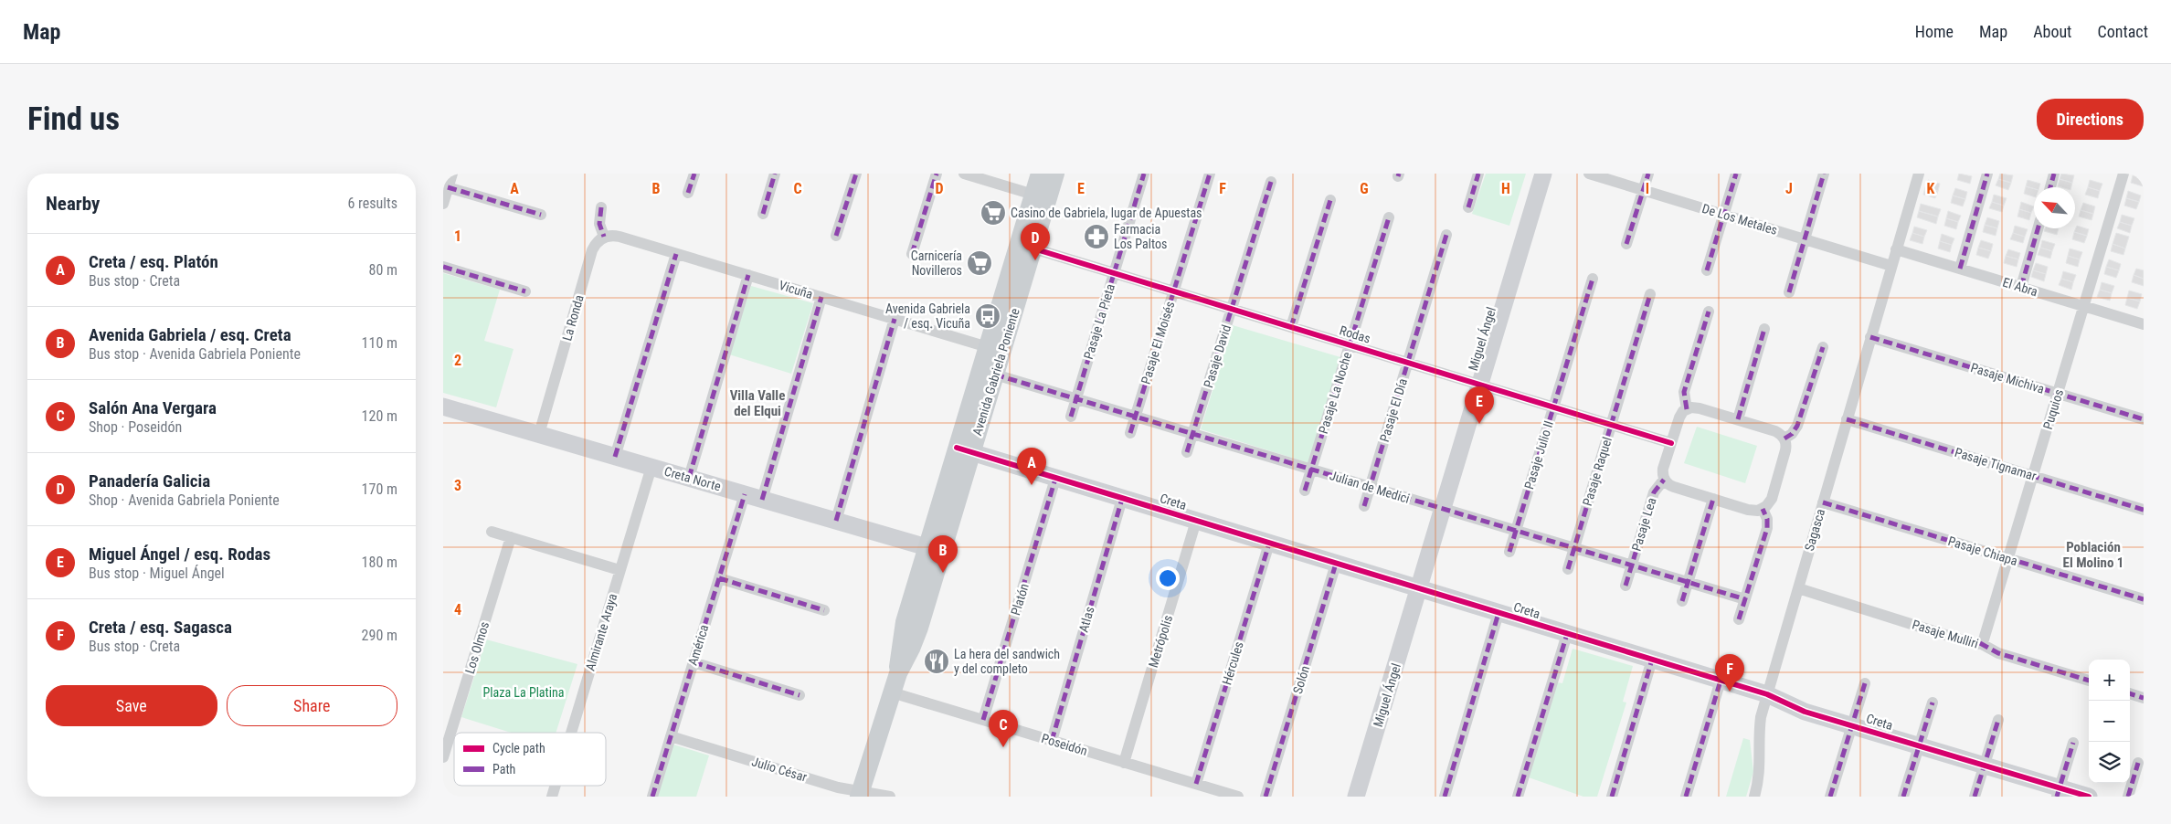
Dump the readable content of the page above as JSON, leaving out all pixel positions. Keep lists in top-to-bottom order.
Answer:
{
  "streets": {
    "main road": ["Avenida Gabriela Poniente"],
    "street": [
      "De Los Metales",
      "El Abra",
      "Vicuña",
      "La Ronda",
      "Pasaje La Pieta",
      "Rodas",
      "Miguel Ángel",
      "Pasaje El Moisés",
      "Pasaje David",
      "Pasaje Michiva",
      "Pasaje La Noche",
      "Puquios",
      "Pasaje El Día",
      "Pasaje Julio II",
      "Pasaje Tignamar",
      "Pasaje Raquel",
      "Creta Norte",
      "Julian de Medici",
      "Creta",
      "Pasaje Lea",
      "Sagasca",
      "Pasaje Chiapa",
      "Platón",
      "Atlas",
      "Almirante Araya",
      "Pasaje Mulliri",
      "Metrópolis",
      "América",
      "Los Olmos",
      "Hércules",
      "Solón",
      "Poseidón",
      "Julio César"
    ]
  },
  "crossings": [
    ["De Los Metales", "Sagasca"],
    ["El Abra", "Puquios"],
    ["El Abra", "Sagasca"],
    ["Vicuña", "La Ronda"],
    ["Vicuña", "Avenida Gabriela Poniente"],
    ["La Ronda", "Creta Norte"],
    ["Pasaje La Pieta", "Rodas"],
    ["Pasaje La Pieta", "Julian de Medici"],
    ["Rodas", "Miguel Ángel"],
    ["Rodas", "Pasaje El Moisés"],
    ["Rodas", "Pasaje David"],
    ["Rodas", "Avenida Gabriela Poniente"],
    ["Rodas", "Pasaje La Noche"],
    ["Rodas", "Pasaje El Día"],
    ["Rodas", "Pasaje Julio II"],
    ["Rodas", "Pasaje Raquel"],
    ["Rodas", "Pasaje Lea"],
    ["Miguel Ángel", "Julian de Medici"],
    ["Miguel Ángel", "Creta"],
    ["Pasaje El Moisés", "Julian de Medici"],
    ["Pasaje David", "Julian de Medici"],
    ["Avenida Gabriela Poniente", "Creta Norte"],
    ["Avenida Gabriela Poniente", "Julian de Medici"],
    ["Avenida Gabriela Poniente", "Creta"],
    ["Avenida Gabriela Poniente", "Poseidón"],
    ["Avenida Gabriela Poniente", "Julio César"],
    ["Pasaje Michiva", "Puquios"],
    ["Pasaje Michiva", "Sagasca"],
    ["Pasaje La Noche", "Julian de Medici"],
    ["Puquios", "Pasaje Tignamar"],
    ["Puquios", "Pasaje Chiapa"],
    ["Puquios", "Pasaje Mulliri"],
    ["Pasaje El Día", "Julian de Medici"],
    ["Pasaje Julio II", "Julian de Medici"],
    ["Pasaje Tignamar", "Sagasca"],
    ["Pasaje Raquel", "Julian de Medici"],
    ["Creta Norte", "Almirante Araya"],
    ["Creta Norte", "América"],
    ["Julian de Medici", "Pasaje Lea"],
    ["Creta", "Sagasca"],
    ["Creta", "Platón"],
    ["Creta", "Atlas"],
    ["Creta", "Metrópolis"],
    ["Creta", "Hércules"],
    ["Creta", "Solón"],
    ["Sagasca", "Pasaje Chiapa"],
    ["Sagasca", "Pasaje Mulliri"],
    ["Platón", "Poseidón"],
    ["Atlas", "Poseidón"],
    ["Metrópolis", "Poseidón"],
    ["América", "Julio César"],
    ["Hércules", "Poseidón"]
  ],
  "districts": ["Villa Valle del Elqui", "Población El Molino 1"],
  "parks": ["Plaza La Platina"],
  "places": {
    "supermarket": ["Casino de Gabriela, lugar de Apuestas", "Carnicería Novilleros"],
    "pharmacy": ["Farmacia Los Paltos"],
    "bus stop": ["Avenida Gabriela / esq. Vicuña"],
    "restaurant": ["La hera del sandwich y del completo"]
  },
  "legend": ["Cycle path", "Path"],
  "north": "top left",
  "page": {
    "header": "Map",
    "nav": [
      "Home",
      "Map",
      "About",
      "Contact"
    ],
    "buttons": [
      "Directions",
      ["Save", "Share"]
    ],
    "title": "Find us",
    "heading": ["Nearby", "6 results"],
    "pins": [
      "D",
      "E",
      "A",
      "B",
      "F",
      "C"
    ],
    "list": [
      {
        "mark": "A",
        "name": "Creta / esq. Platón",
        "note": "Bus stop · Creta",
        "value": "80 m"
      },
      {
        "mark": "B",
        "name": "Avenida Gabriela / esq. Creta",
        "note": "Bus stop · Avenida Gabriela Poniente",
        "value": "110 m"
      },
      {
        "mark": "C",
        "name": "Salón Ana Vergara",
        "note": "Shop · Poseidón",
        "value": "120 m"
      },
      {
        "mark": "D",
        "name": "Panadería Galicia",
        "note": "Shop · Avenida Gabriela Poniente",
        "value": "170 m"
      },
      {
        "mark": "E",
        "name": "Miguel Ángel / esq. Rodas",
        "note": "Bus stop · Miguel Ángel",
        "value": "180 m"
      },
      {
        "mark": "F",
        "name": "Creta / esq. Sagasca",
        "note": "Bus stop · Creta",
        "value": "290 m"
      }
    ],
    "map_buttons": ["+", "−"]
  },
  "grid": {
    "columns": [
      "A",
      "B",
      "C",
      "D",
      "E",
      "F",
      "G",
      "H",
      "I",
      "J",
      "K"
    ],
    "rows": [
      "1",
      "2",
      "3",
      "4"
    ]
  }
}
